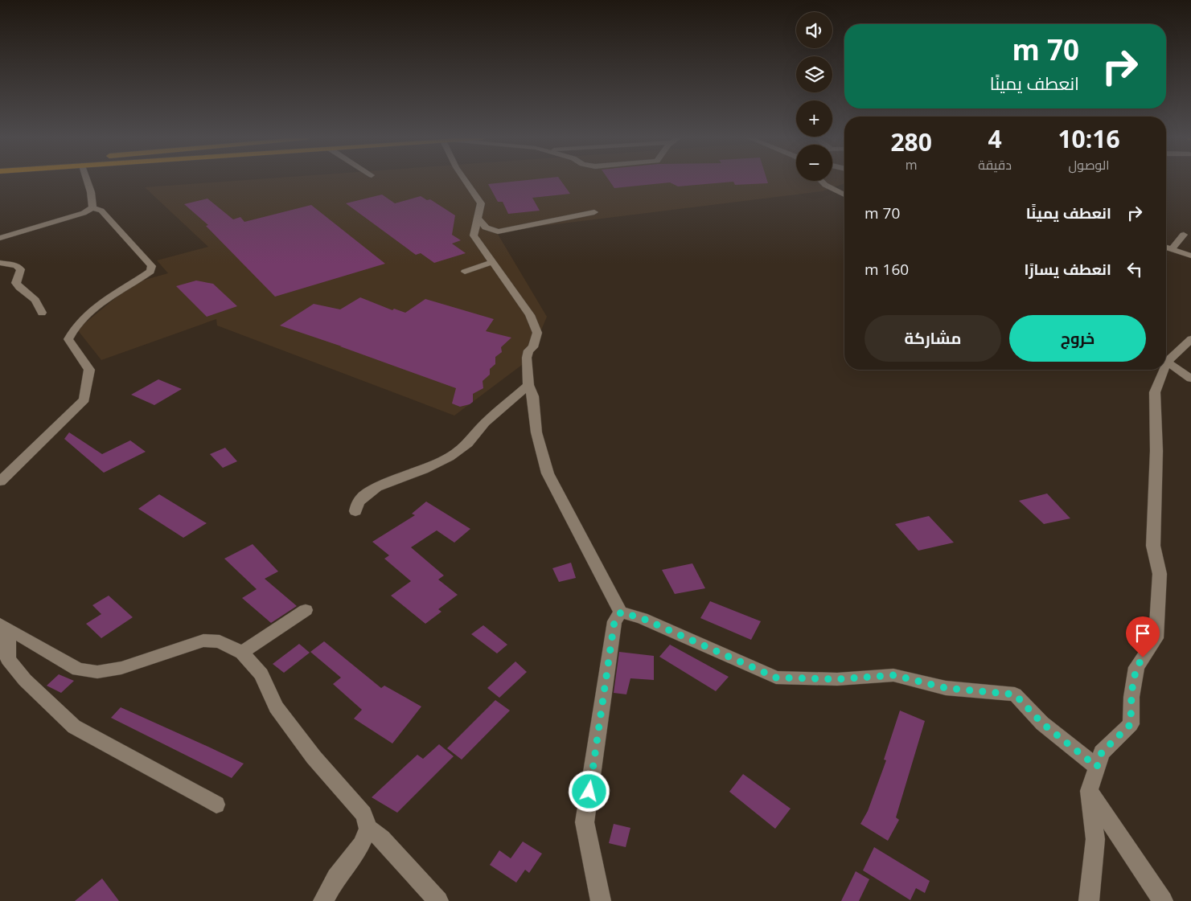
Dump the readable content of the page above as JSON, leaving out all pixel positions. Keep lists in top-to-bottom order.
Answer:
{
  "page": {
    "map_buttons": ["+", "−"],
    "turn": ["70 m", "انعطف يمينًا"],
    "eta": [
      "10:16",
      "الوصول",
      "4",
      "دقيقة",
      "280",
      "m"
    ],
    "list": [
      {
        "name": "انعطف يمينًا",
        "value": "70 m"
      },
      {
        "name": "انعطف يسارًا",
        "value": "160 m"
      }
    ],
    "buttons": ["خروج", "مشاركة"]
  }
}
